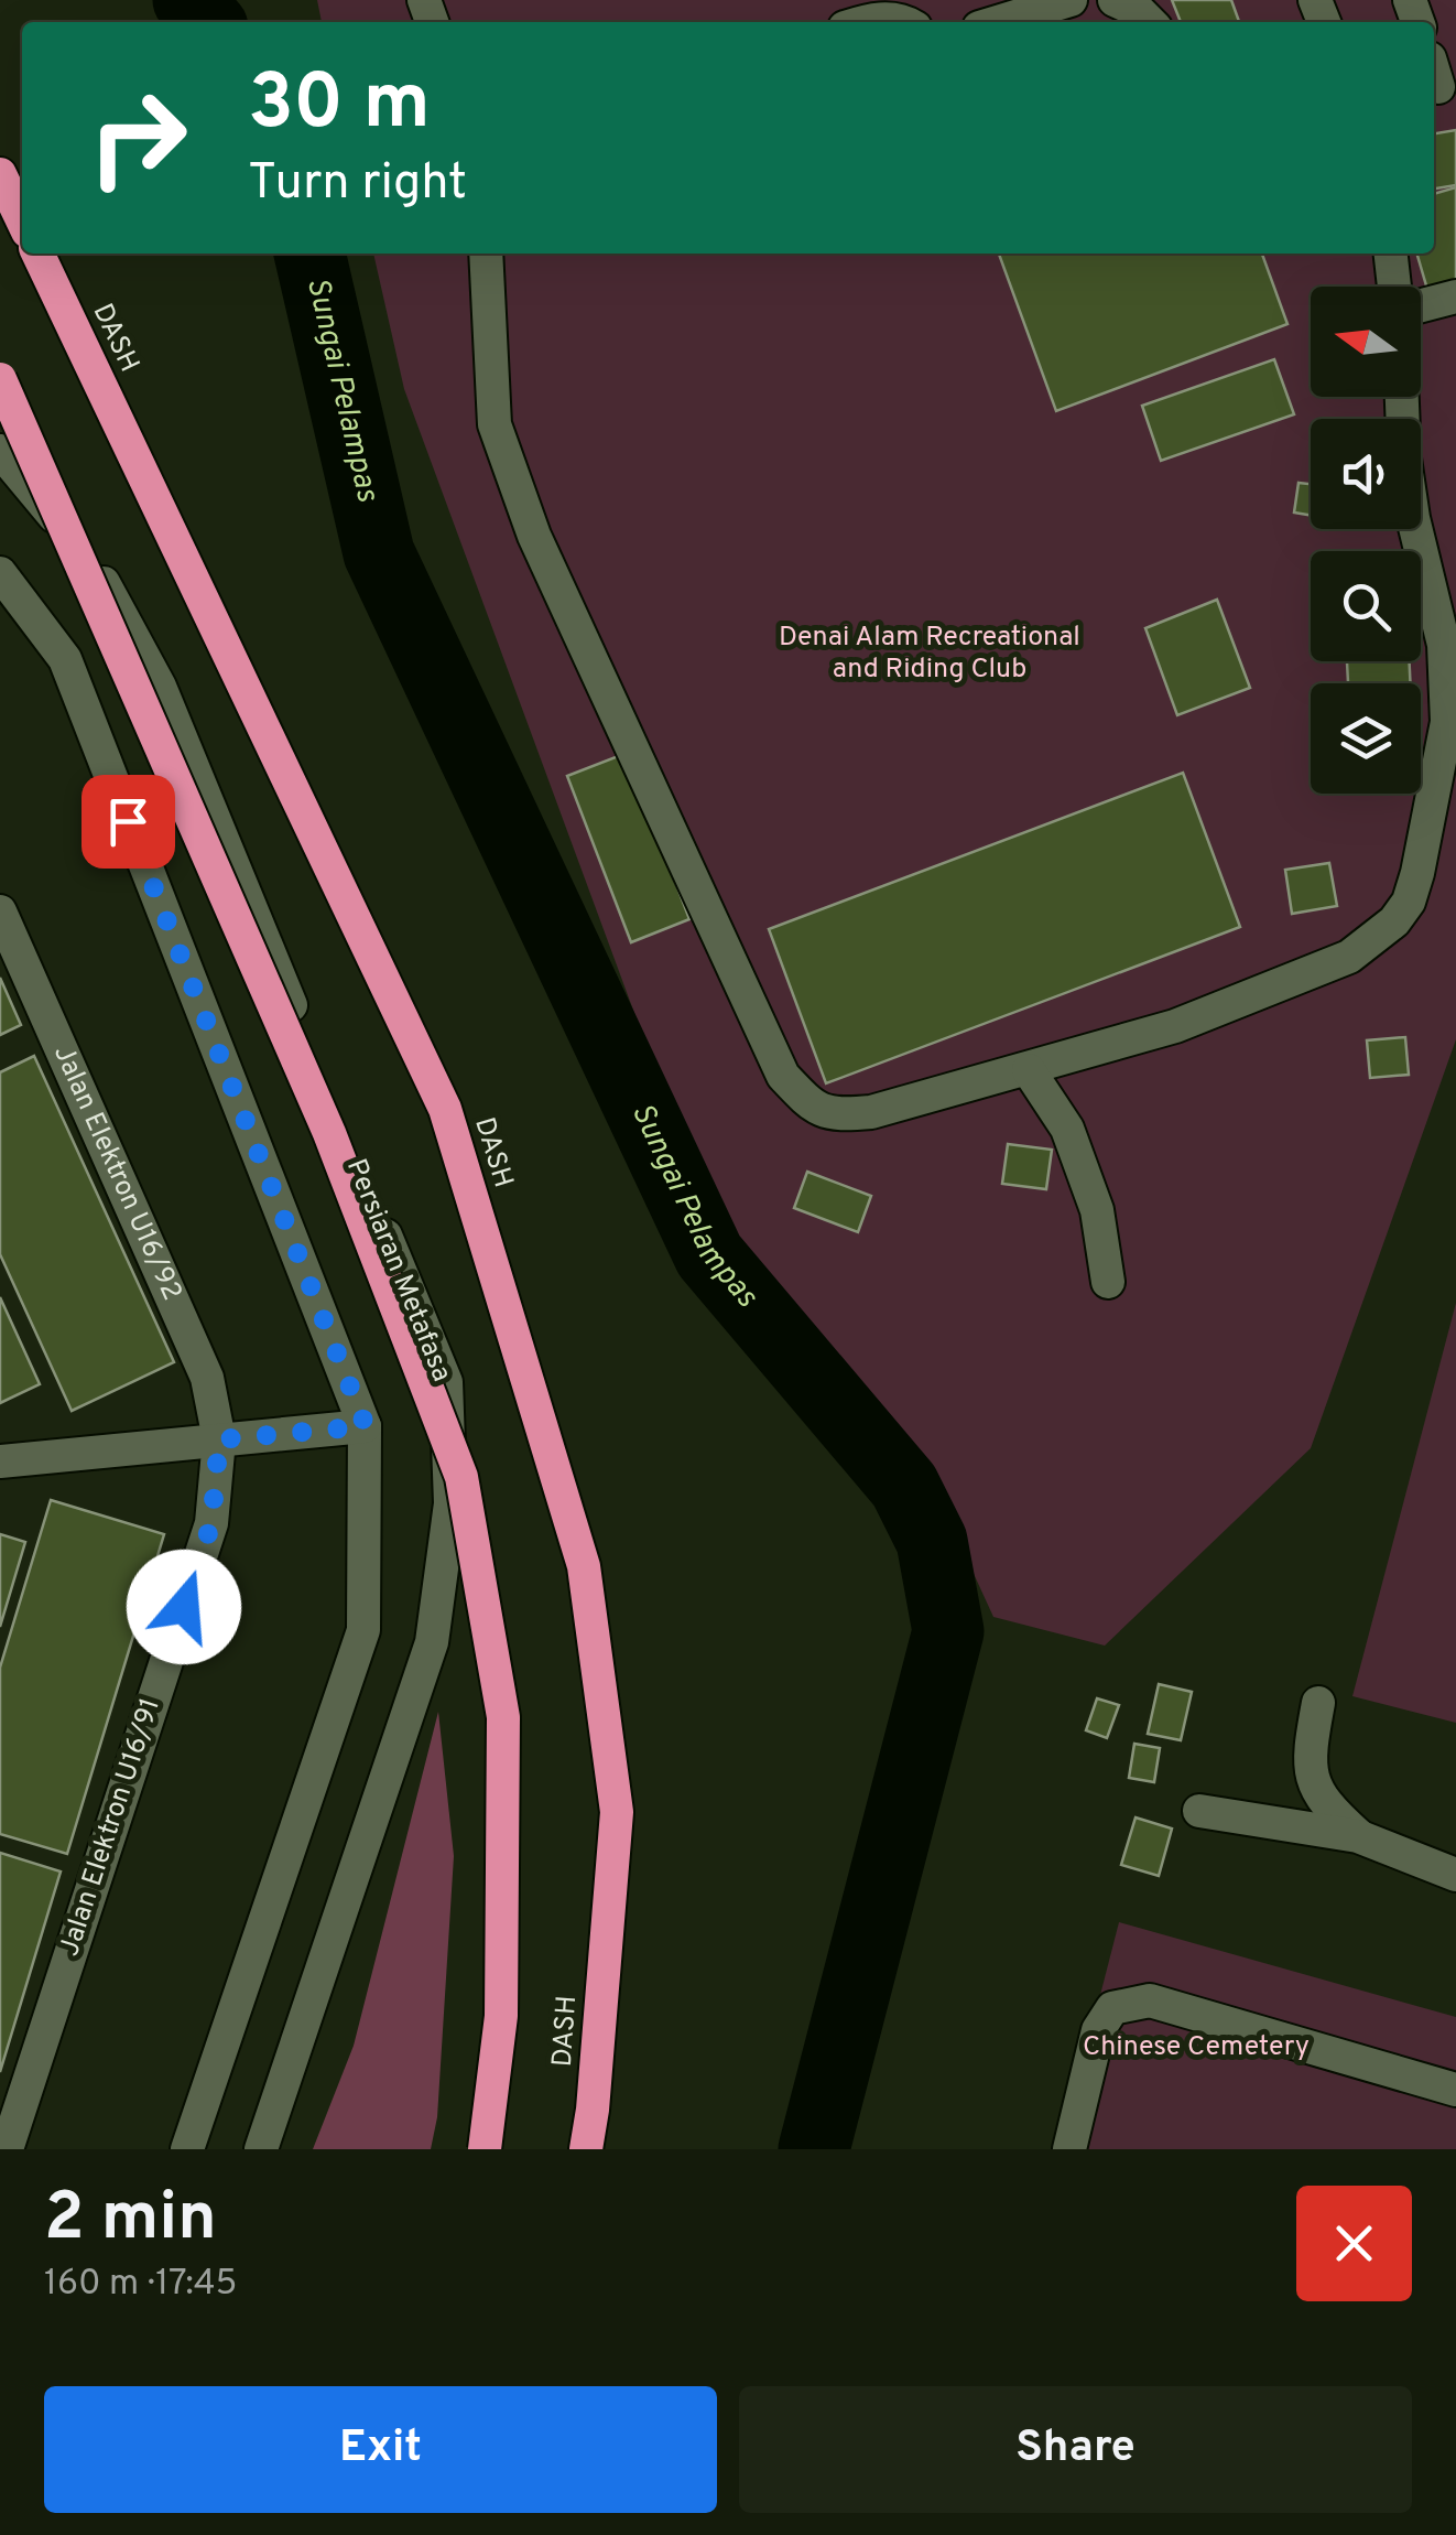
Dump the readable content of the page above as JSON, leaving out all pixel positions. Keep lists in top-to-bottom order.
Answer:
{
  "streets": {
    "highway": ["DASH"],
    "street": ["Jalan Elektron U16/92", "Persiaran Metafasa", "Jalan Elektron U16/91"]
  },
  "crossings": [
    ["Jalan Elektron U16/92", "Jalan Elektron U16/91"]
  ],
  "water": ["Sungai Pelampas"],
  "parks": ["Denai Alam Recreational and Riding Club", "Chinese Cemetery"],
  "north": "left",
  "page": {
    "turn": ["30 m", "Turn right"],
    "heading": ["2 min", "160 m · 17:45"],
    "buttons": ["Exit", "Share"]
  }
}
